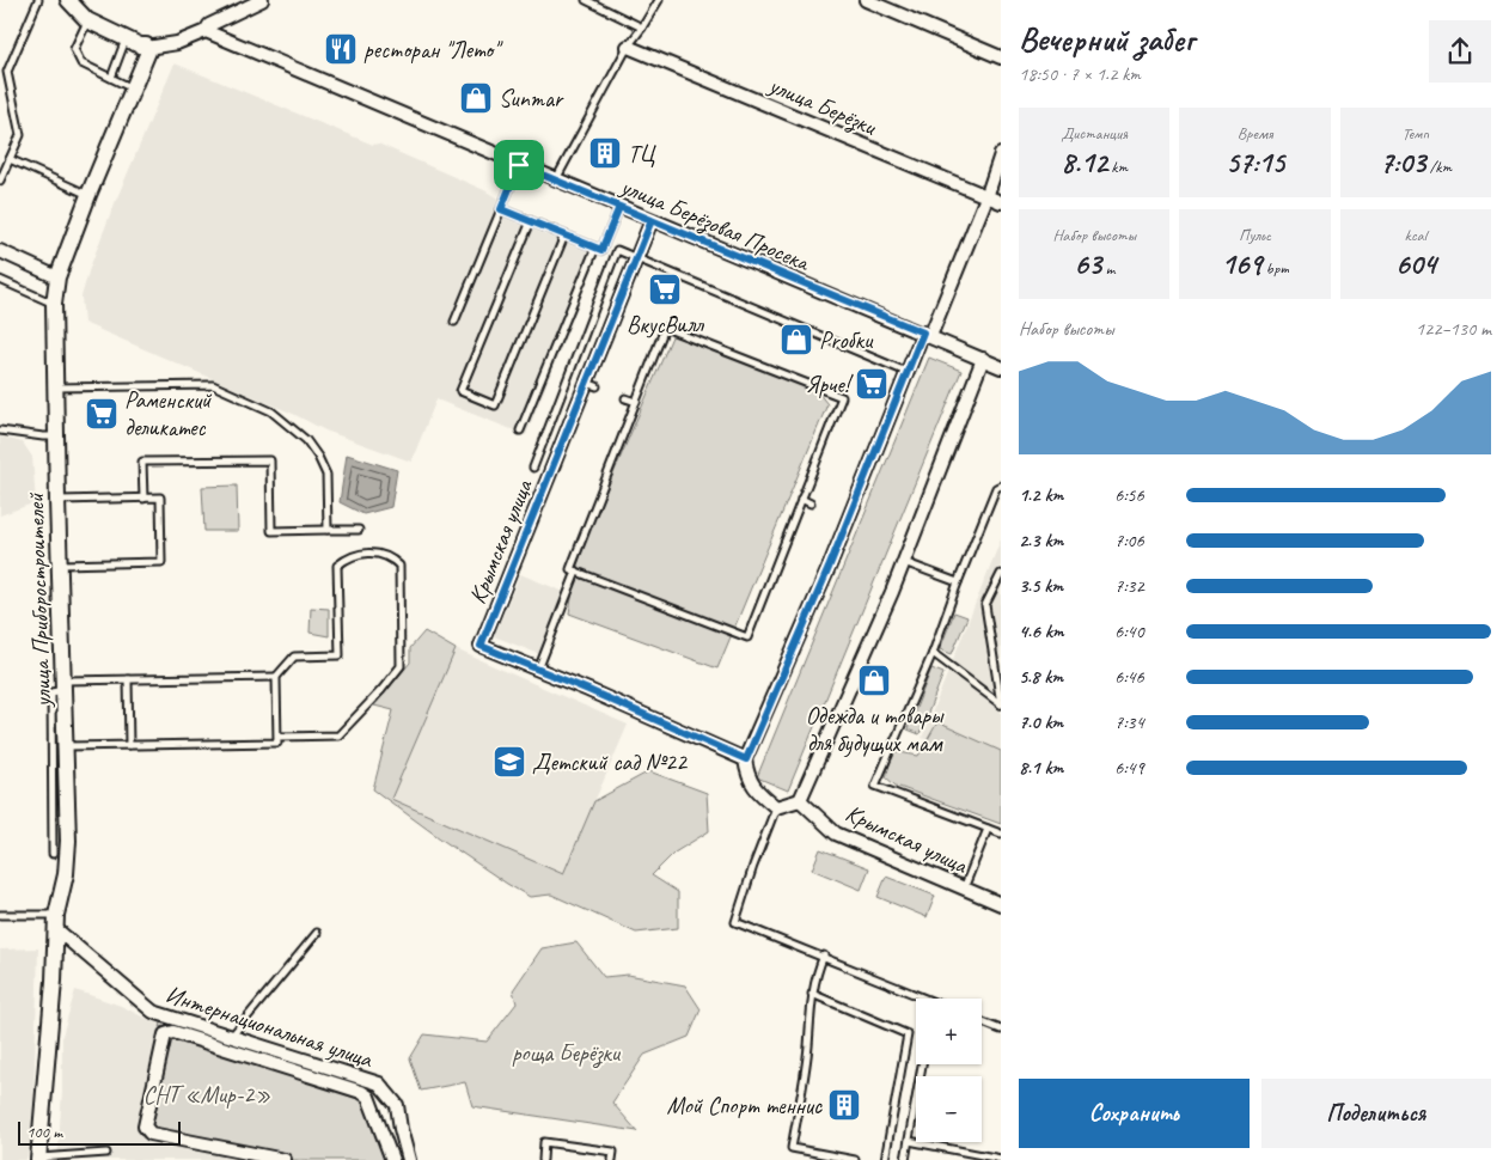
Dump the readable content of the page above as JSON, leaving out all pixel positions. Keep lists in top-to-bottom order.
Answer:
{
  "streets": {
    "street": [
      "улица Берёзки",
      "улица Берёзовая Просека",
      "Крымская улица",
      "улица Приборостроителей",
      "Интернациональная улица"
    ]
  },
  "crossings": [
    ["улица Берёзовая Просека", "Крымская улица"],
    ["улица Приборостроителей", "Интернациональная улица"]
  ],
  "parks": ["роща Берёзки", "СНТ «Мир-2»"],
  "places": {
    "restaurant": ["ресторан \"Лето\""],
    "shop": ["Sunmar", "Proбки", "Одежда и товары для будущих мам"],
    "building": ["ТЦ", "Мой Спорт теннис"],
    "supermarket": ["ВкусВилл", "Ярче!", "Раменский деликатес"],
    "school or university": ["Детский сад №22"]
  },
  "scale_bar": "100 m",
  "page": {
    "heading": ["Вечерний забег", "18:50 · 7 × 1.2 km"],
    "stats": [
      ["Дистанция", "8.12 km"],
      ["Время", "57:15"],
      ["Темп", "7:03 /km"],
      ["Набор высоты", "63 m"],
      ["Пульс", "169 bpm"],
      ["kcal", "604"]
    ],
    "chart": ["Набор высоты", "122–130 m"],
    "list": [
      {
        "name": "1.2 km",
        "note": "6:56"
      },
      {
        "name": "2.3 km",
        "note": "7:06"
      },
      {
        "name": "3.5 km",
        "note": "7:32"
      },
      {
        "name": "4.6 km",
        "note": "6:40"
      },
      {
        "name": "5.8 km",
        "note": "6:46"
      },
      {
        "name": "7.0 km",
        "note": "7:34"
      },
      {
        "name": "8.1 km",
        "note": "6:49"
      }
    ],
    "map_buttons": ["+", "−"],
    "buttons": ["Сохранить", "Поделиться"],
    "scale": "100 m"
  }
}
